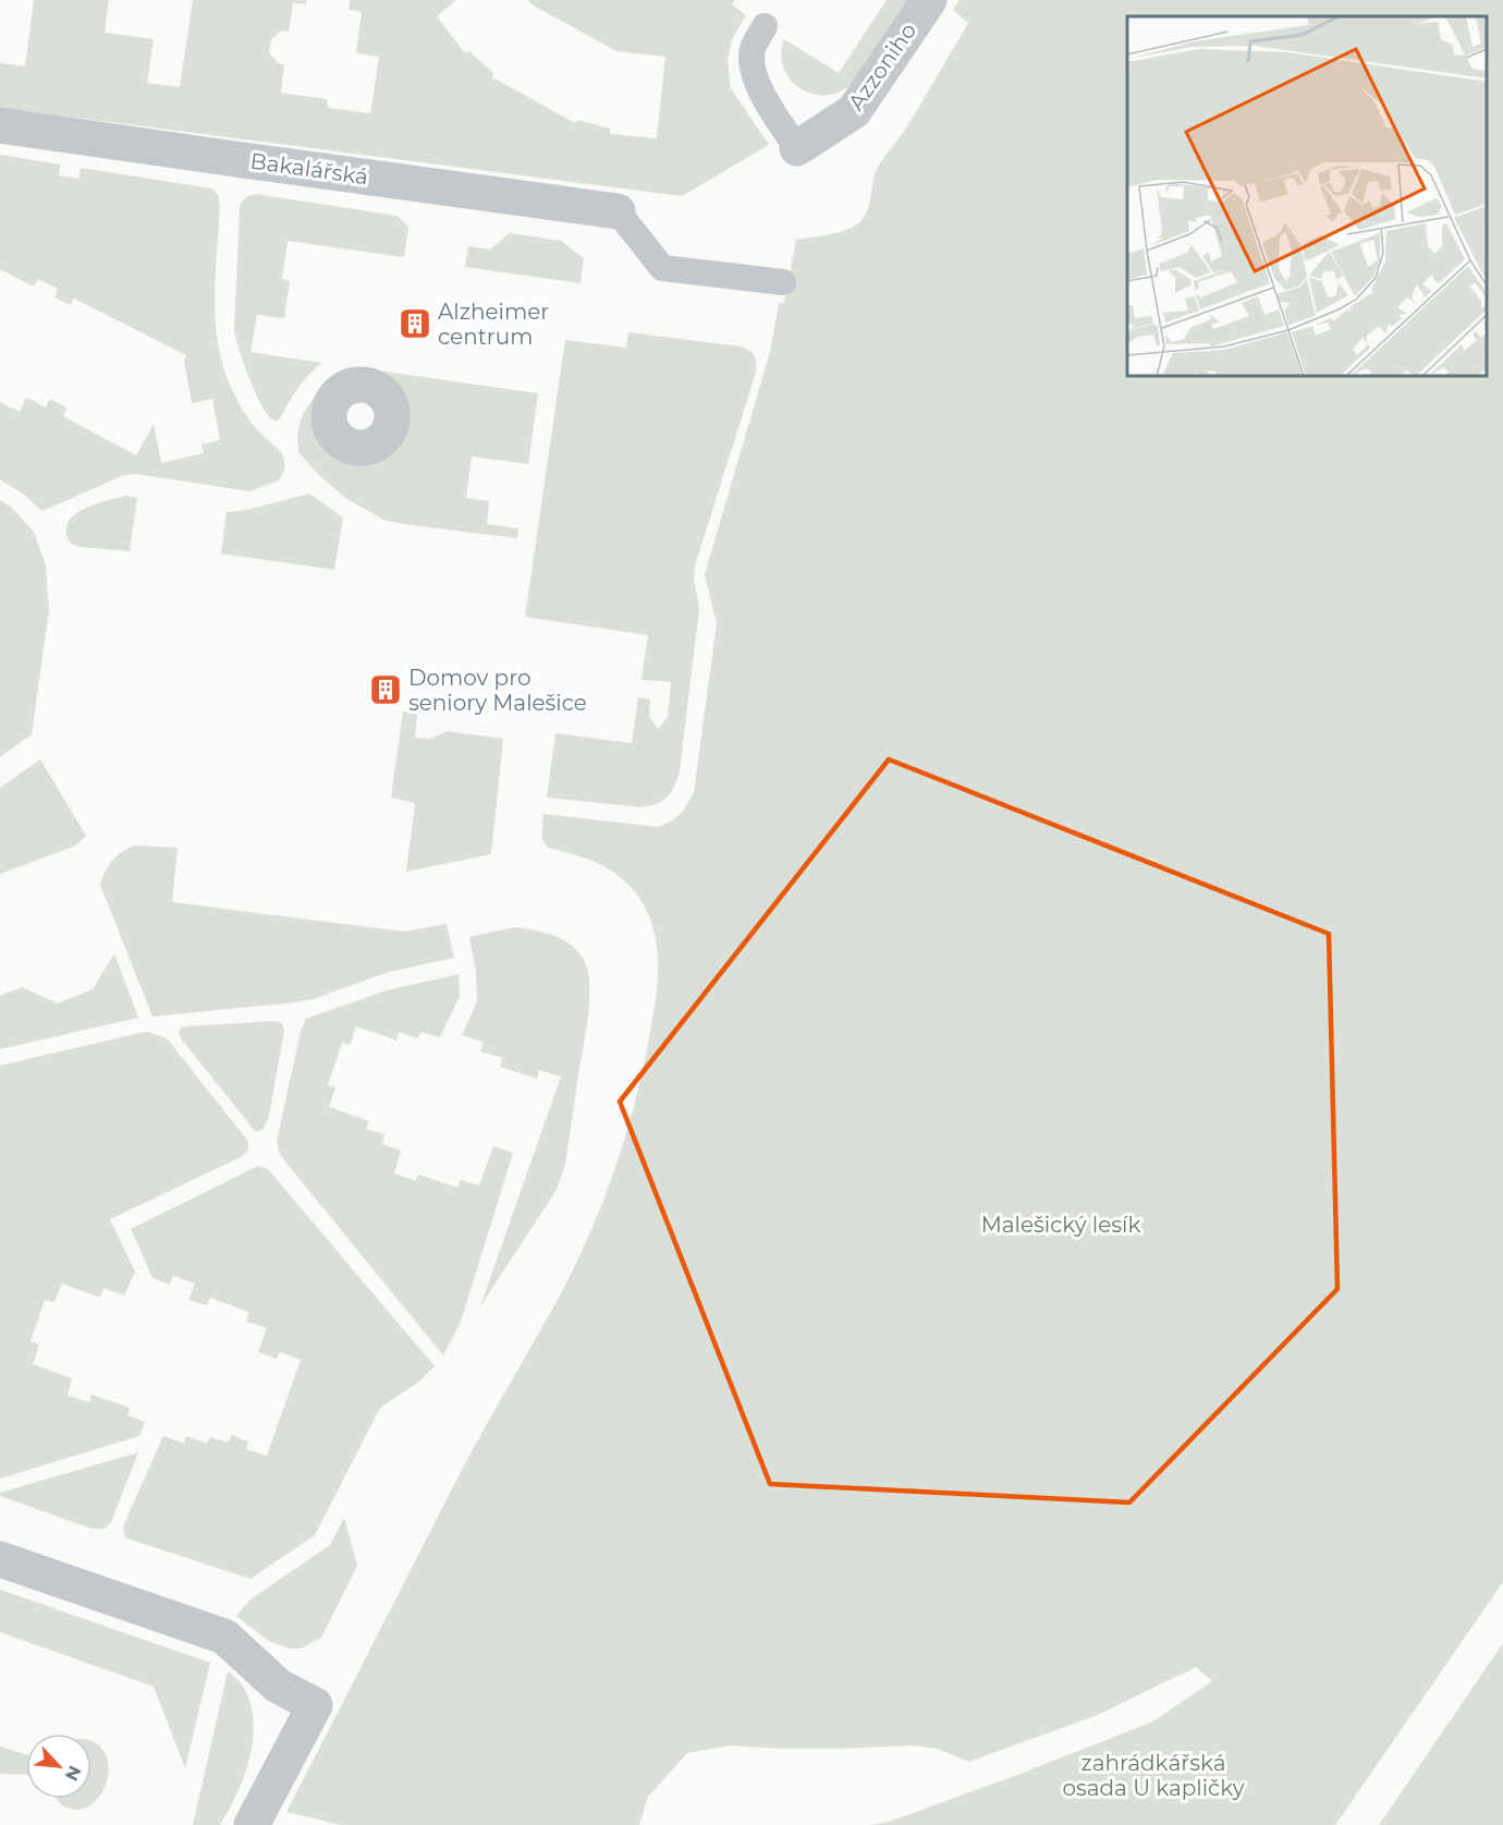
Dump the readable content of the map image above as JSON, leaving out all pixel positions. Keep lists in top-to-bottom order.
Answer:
{
  "streets": {
    "street": ["Azzoniho", "Bakalářská"]
  },
  "parks": ["Malešický lesík", "zahrádkářská osada U kapličky"],
  "places": {
    "building": ["Alzheimer centrum", "Domov pro seniory Malešice"]
  },
  "north": "bottom right"
}
